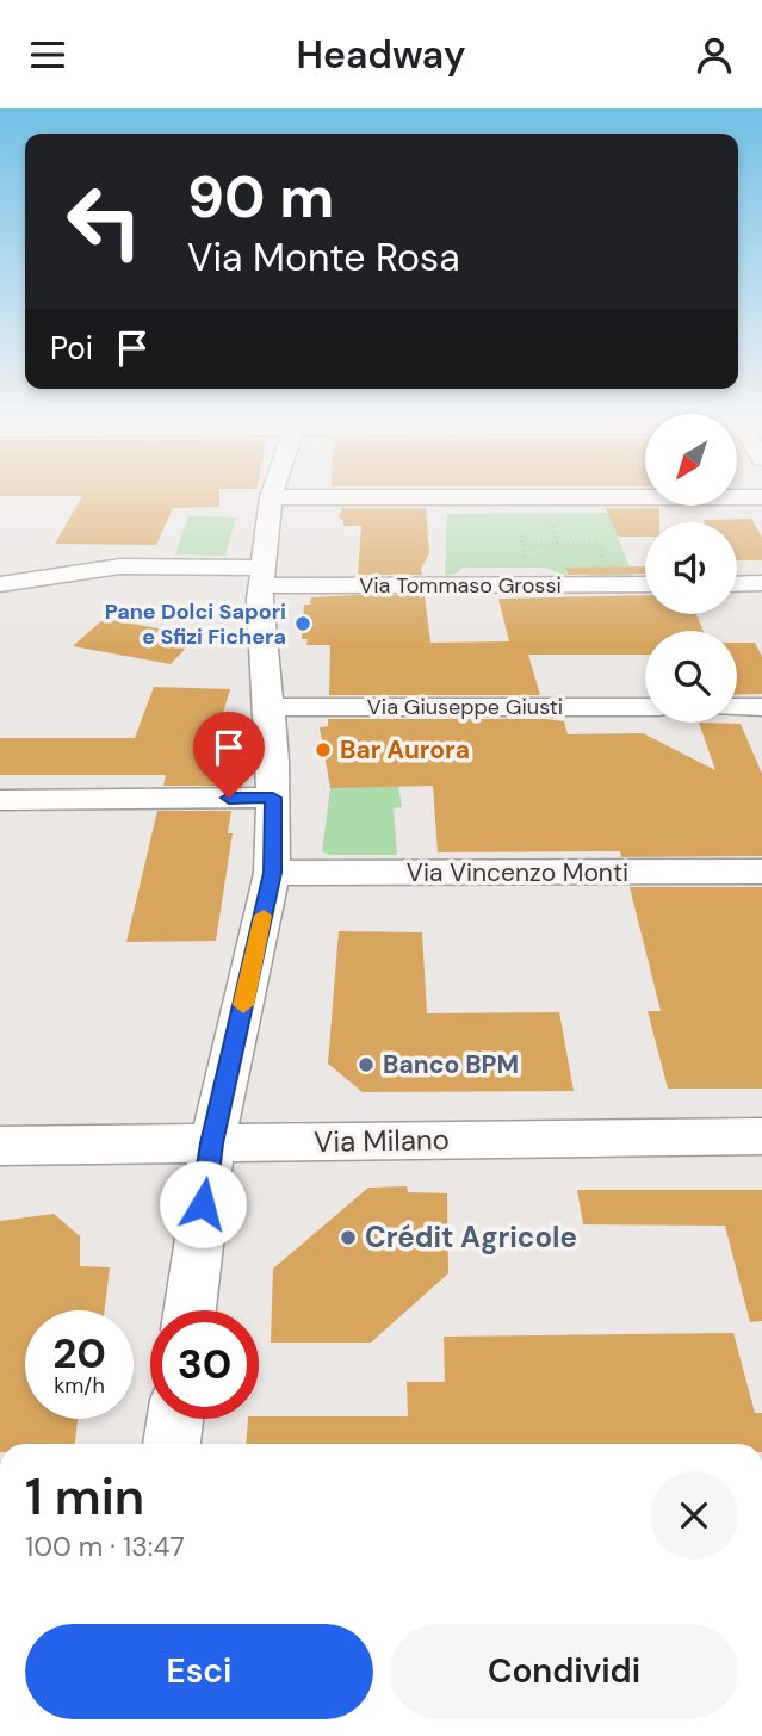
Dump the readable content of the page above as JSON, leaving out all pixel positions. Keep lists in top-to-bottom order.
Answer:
{
  "streets": {
    "street": [
      "Via Tommaso Grossi",
      "Via Giuseppe Giusti",
      "Via Vincenzo Monti",
      "Via Milano"
    ]
  },
  "places": [
    "Pane Dolci Sapori e Sfizi Fichera",
    "Bar Aurora",
    "Banco BPM",
    "Crédit Agricole"
  ],
  "north": "bottom left",
  "page": {
    "header": "Headway",
    "turn": ["90 m", "Via Monte Rosa"],
    "then": "Poi",
    "speed": "20 km/h",
    "limit": "30",
    "heading": ["1 min", "100 m · 13:47"],
    "buttons": ["Esci", "Condividi"]
  }
}
